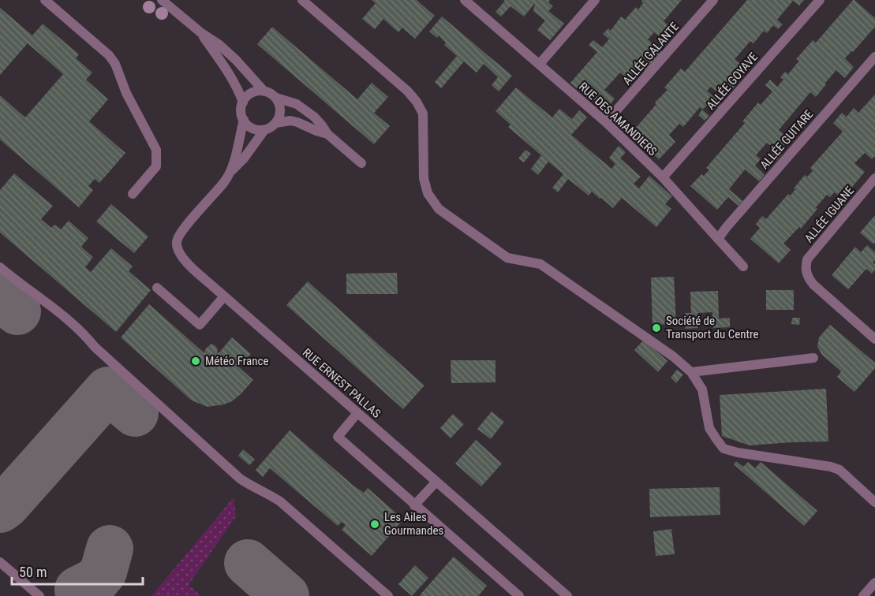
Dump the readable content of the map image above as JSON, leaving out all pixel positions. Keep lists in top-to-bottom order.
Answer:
{
  "streets": {
    "street": [
      "ALLÉE GALANTE",
      "ALLÉE GOYAVE",
      "RUE DES AMANDIERS",
      "ALLÉE GUITARE",
      "ALLÉE IGUANE",
      "RUE ERNEST PALLAS"
    ]
  },
  "crossings": [
    ["ALLÉE GALANTE", "RUE DES AMANDIERS"],
    ["ALLÉE GOYAVE", "RUE DES AMANDIERS"],
    ["RUE DES AMANDIERS", "ALLÉE GUITARE"]
  ],
  "places": ["Société de Transport du Centre", "Météo France", "Les Ailes Gourmandes"],
  "scale_bar": "50 m"
}
